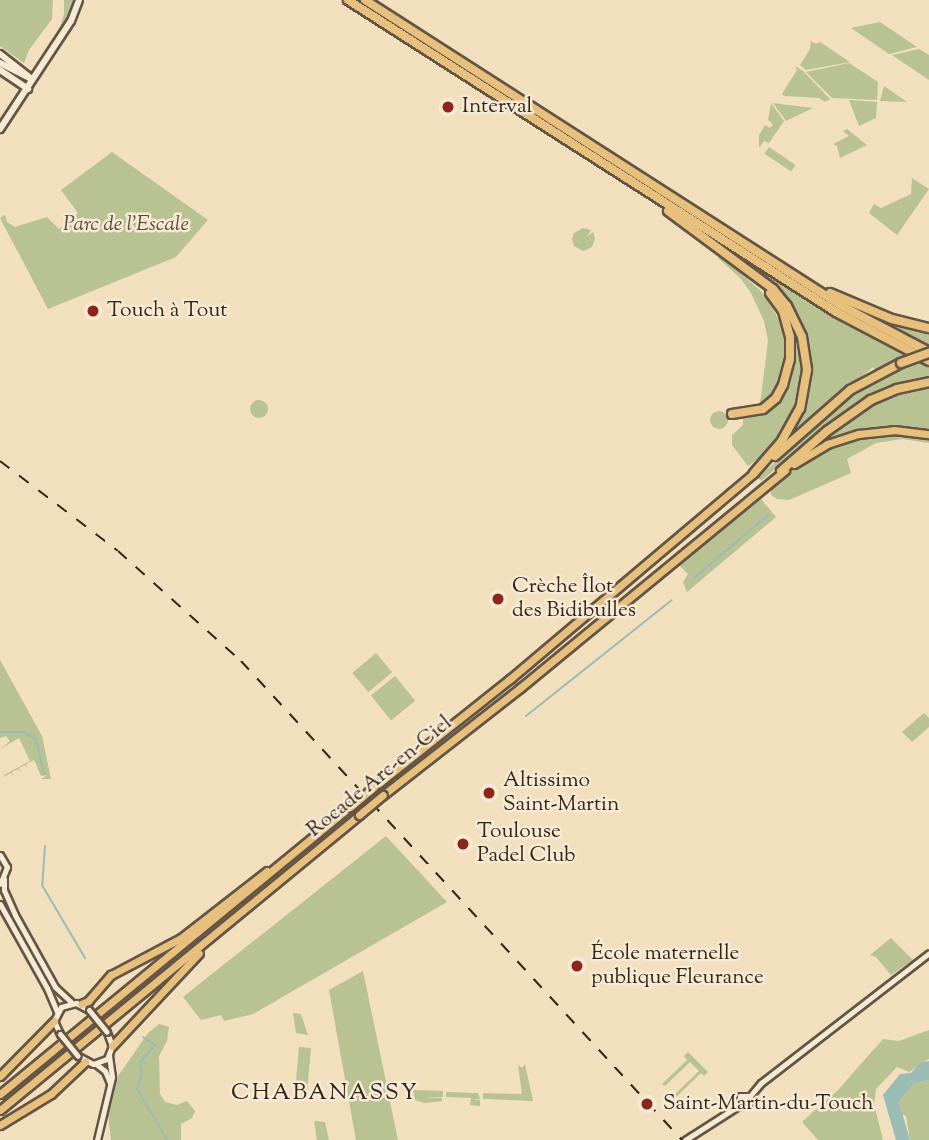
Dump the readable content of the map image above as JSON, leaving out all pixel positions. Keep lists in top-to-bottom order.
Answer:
{
  "streets": {
    "highway": ["Rocade Arc-en-Ciel"]
  },
  "districts": ["CHABANASSY"],
  "parks": ["Parc de l’Escale"],
  "places": [
    "Interval",
    "Touch à Tout",
    "Crèche Îlot des Bidibulles",
    "Altissimo Saint-Martin",
    "Toulouse Padel Club",
    "École maternelle publique Fleurance",
    "Saint-Martin-du-Touch"
  ]
}
